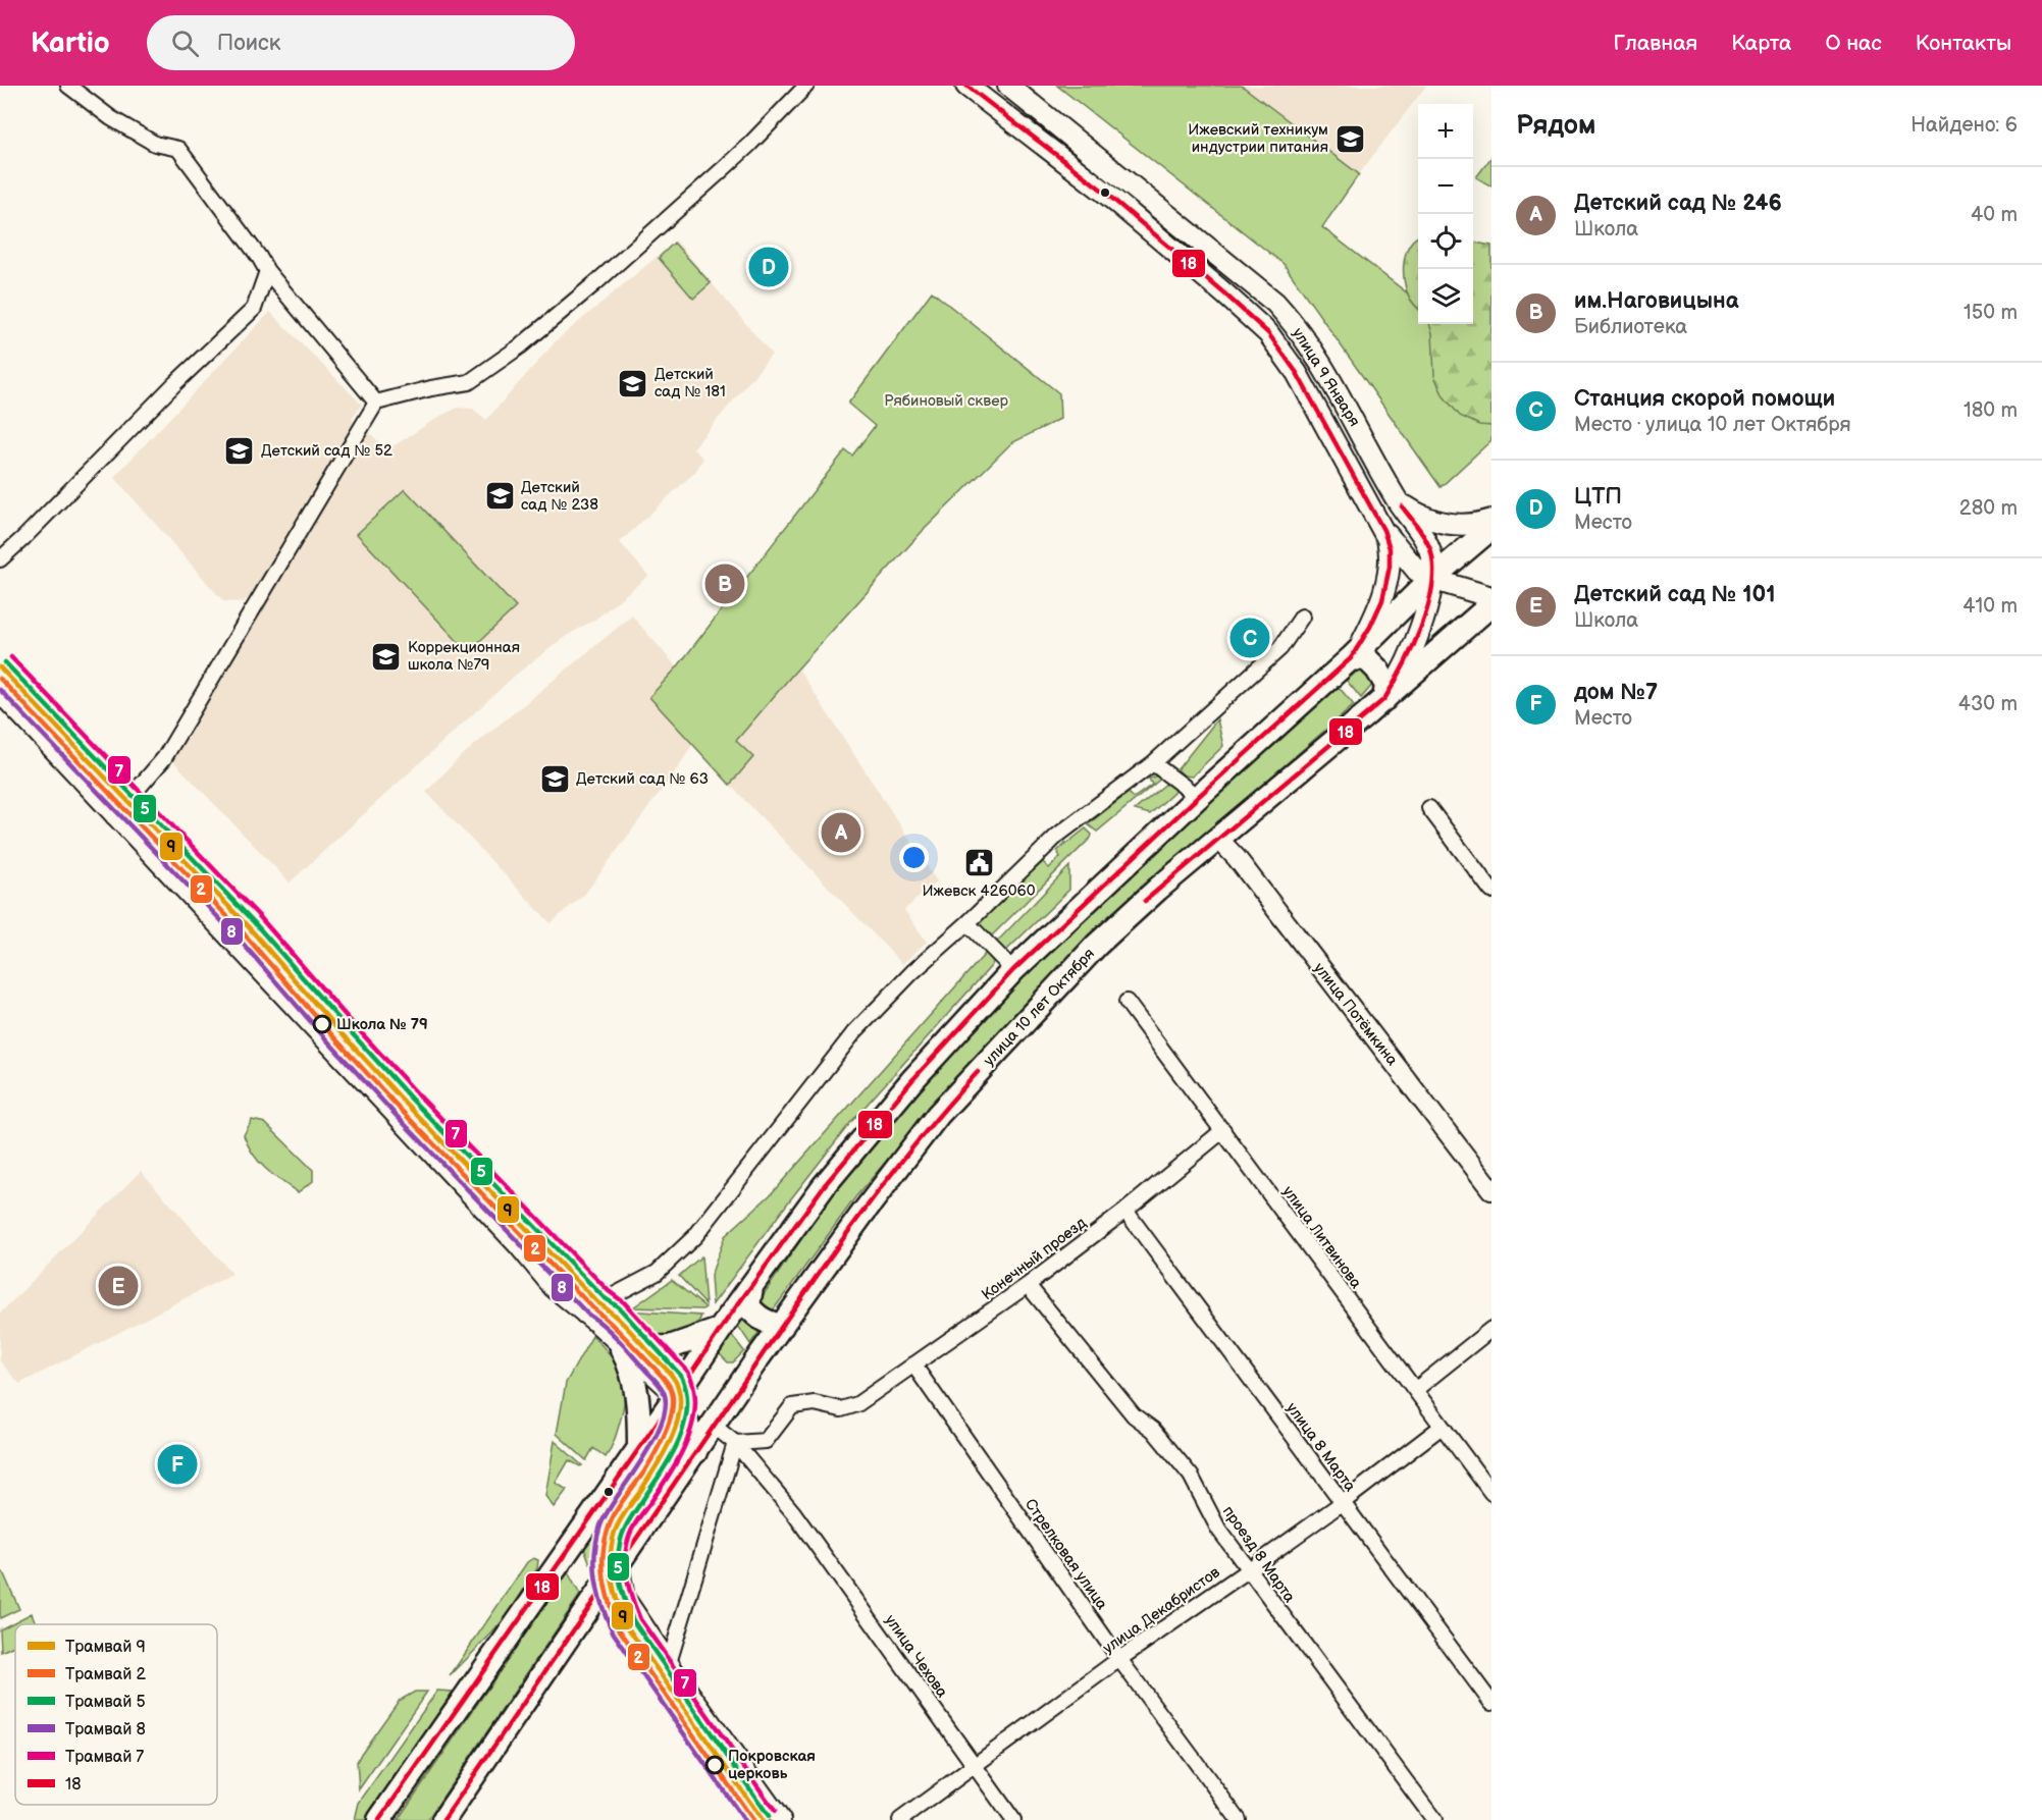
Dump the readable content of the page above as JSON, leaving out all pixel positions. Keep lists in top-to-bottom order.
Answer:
{
  "streets": {
    "main road": ["улица 9 Января", "улица 10 лет Октября"],
    "street": [
      "улица Потёмкина",
      "улица Литвинова",
      "Конечный проезд",
      "улица 8 Марта",
      "Стрелковая улица",
      "проезд 8 Марта",
      "улица Декабристов",
      "улица Чехова"
    ]
  },
  "crossings": [
    ["улица 9 Января", "улица 10 лет Октября"],
    ["улица 10 лет Октября", "улица Потёмкина"],
    ["улица 10 лет Октября", "улица Чехова"],
    ["улица Литвинова", "Конечный проезд"],
    ["улица Литвинова", "улица Декабристов"],
    ["Конечный проезд", "улица 8 Марта"],
    ["Конечный проезд", "Стрелковая улица"],
    ["Конечный проезд", "проезд 8 Марта"],
    ["Конечный проезд", "улица Чехова"],
    ["улица 8 Марта", "улица Декабристов"],
    ["Стрелковая улица", "улица Декабристов"],
    ["проезд 8 Марта", "улица Декабристов"],
    ["улица Декабристов", "улица Чехова"]
  ],
  "parks": ["Рябиновый сквер"],
  "places": {
    "school or university": [
      "Ижевский техникум индустрии питания",
      "Детский сад № 181",
      "Детский сад № 52",
      "Детский сад № 238",
      "Коррекционная школа №79",
      "Детский сад № 63"
    ],
    "public building": ["Ижевск 426060"],
    "other": ["Школа № 79", "Покровская церковь"]
  },
  "lines": [
    "transit line 18",
    "tram line 7",
    "tram line 5",
    "tram line 9",
    "tram line 2",
    "tram line 8"
  ],
  "legend": [
    "Трамвай 9",
    "Трамвай 2",
    "Трамвай 5",
    "Трамвай 8",
    "Трамвай 7",
    "18"
  ],
  "page": {
    "header": "Kartio",
    "search": "Поиск",
    "nav": [
      "Главная",
      "Карта",
      "О нас",
      "Контакты"
    ],
    "heading": ["Рядом", "Найдено: 6"],
    "map_buttons": ["+", "−"],
    "list": [
      {
        "mark": "A",
        "name": "Детский сад № 246",
        "note": "Школа",
        "value": "40 m"
      },
      {
        "mark": "B",
        "name": "им.Наговицына",
        "note": "Библиотека",
        "value": "150 m"
      },
      {
        "mark": "C",
        "name": "Станция скорой помощи",
        "note": "Место · улица 10 лет Октября",
        "value": "180 m"
      },
      {
        "mark": "D",
        "name": "ЦТП",
        "note": "Место",
        "value": "280 m"
      },
      {
        "mark": "E",
        "name": "Детский сад № 101",
        "note": "Школа",
        "value": "410 m"
      },
      {
        "mark": "F",
        "name": "дом №7",
        "note": "Место",
        "value": "430 m"
      }
    ],
    "pins": [
      "D",
      "B",
      "C",
      "A",
      "E",
      "F"
    ]
  }
}
